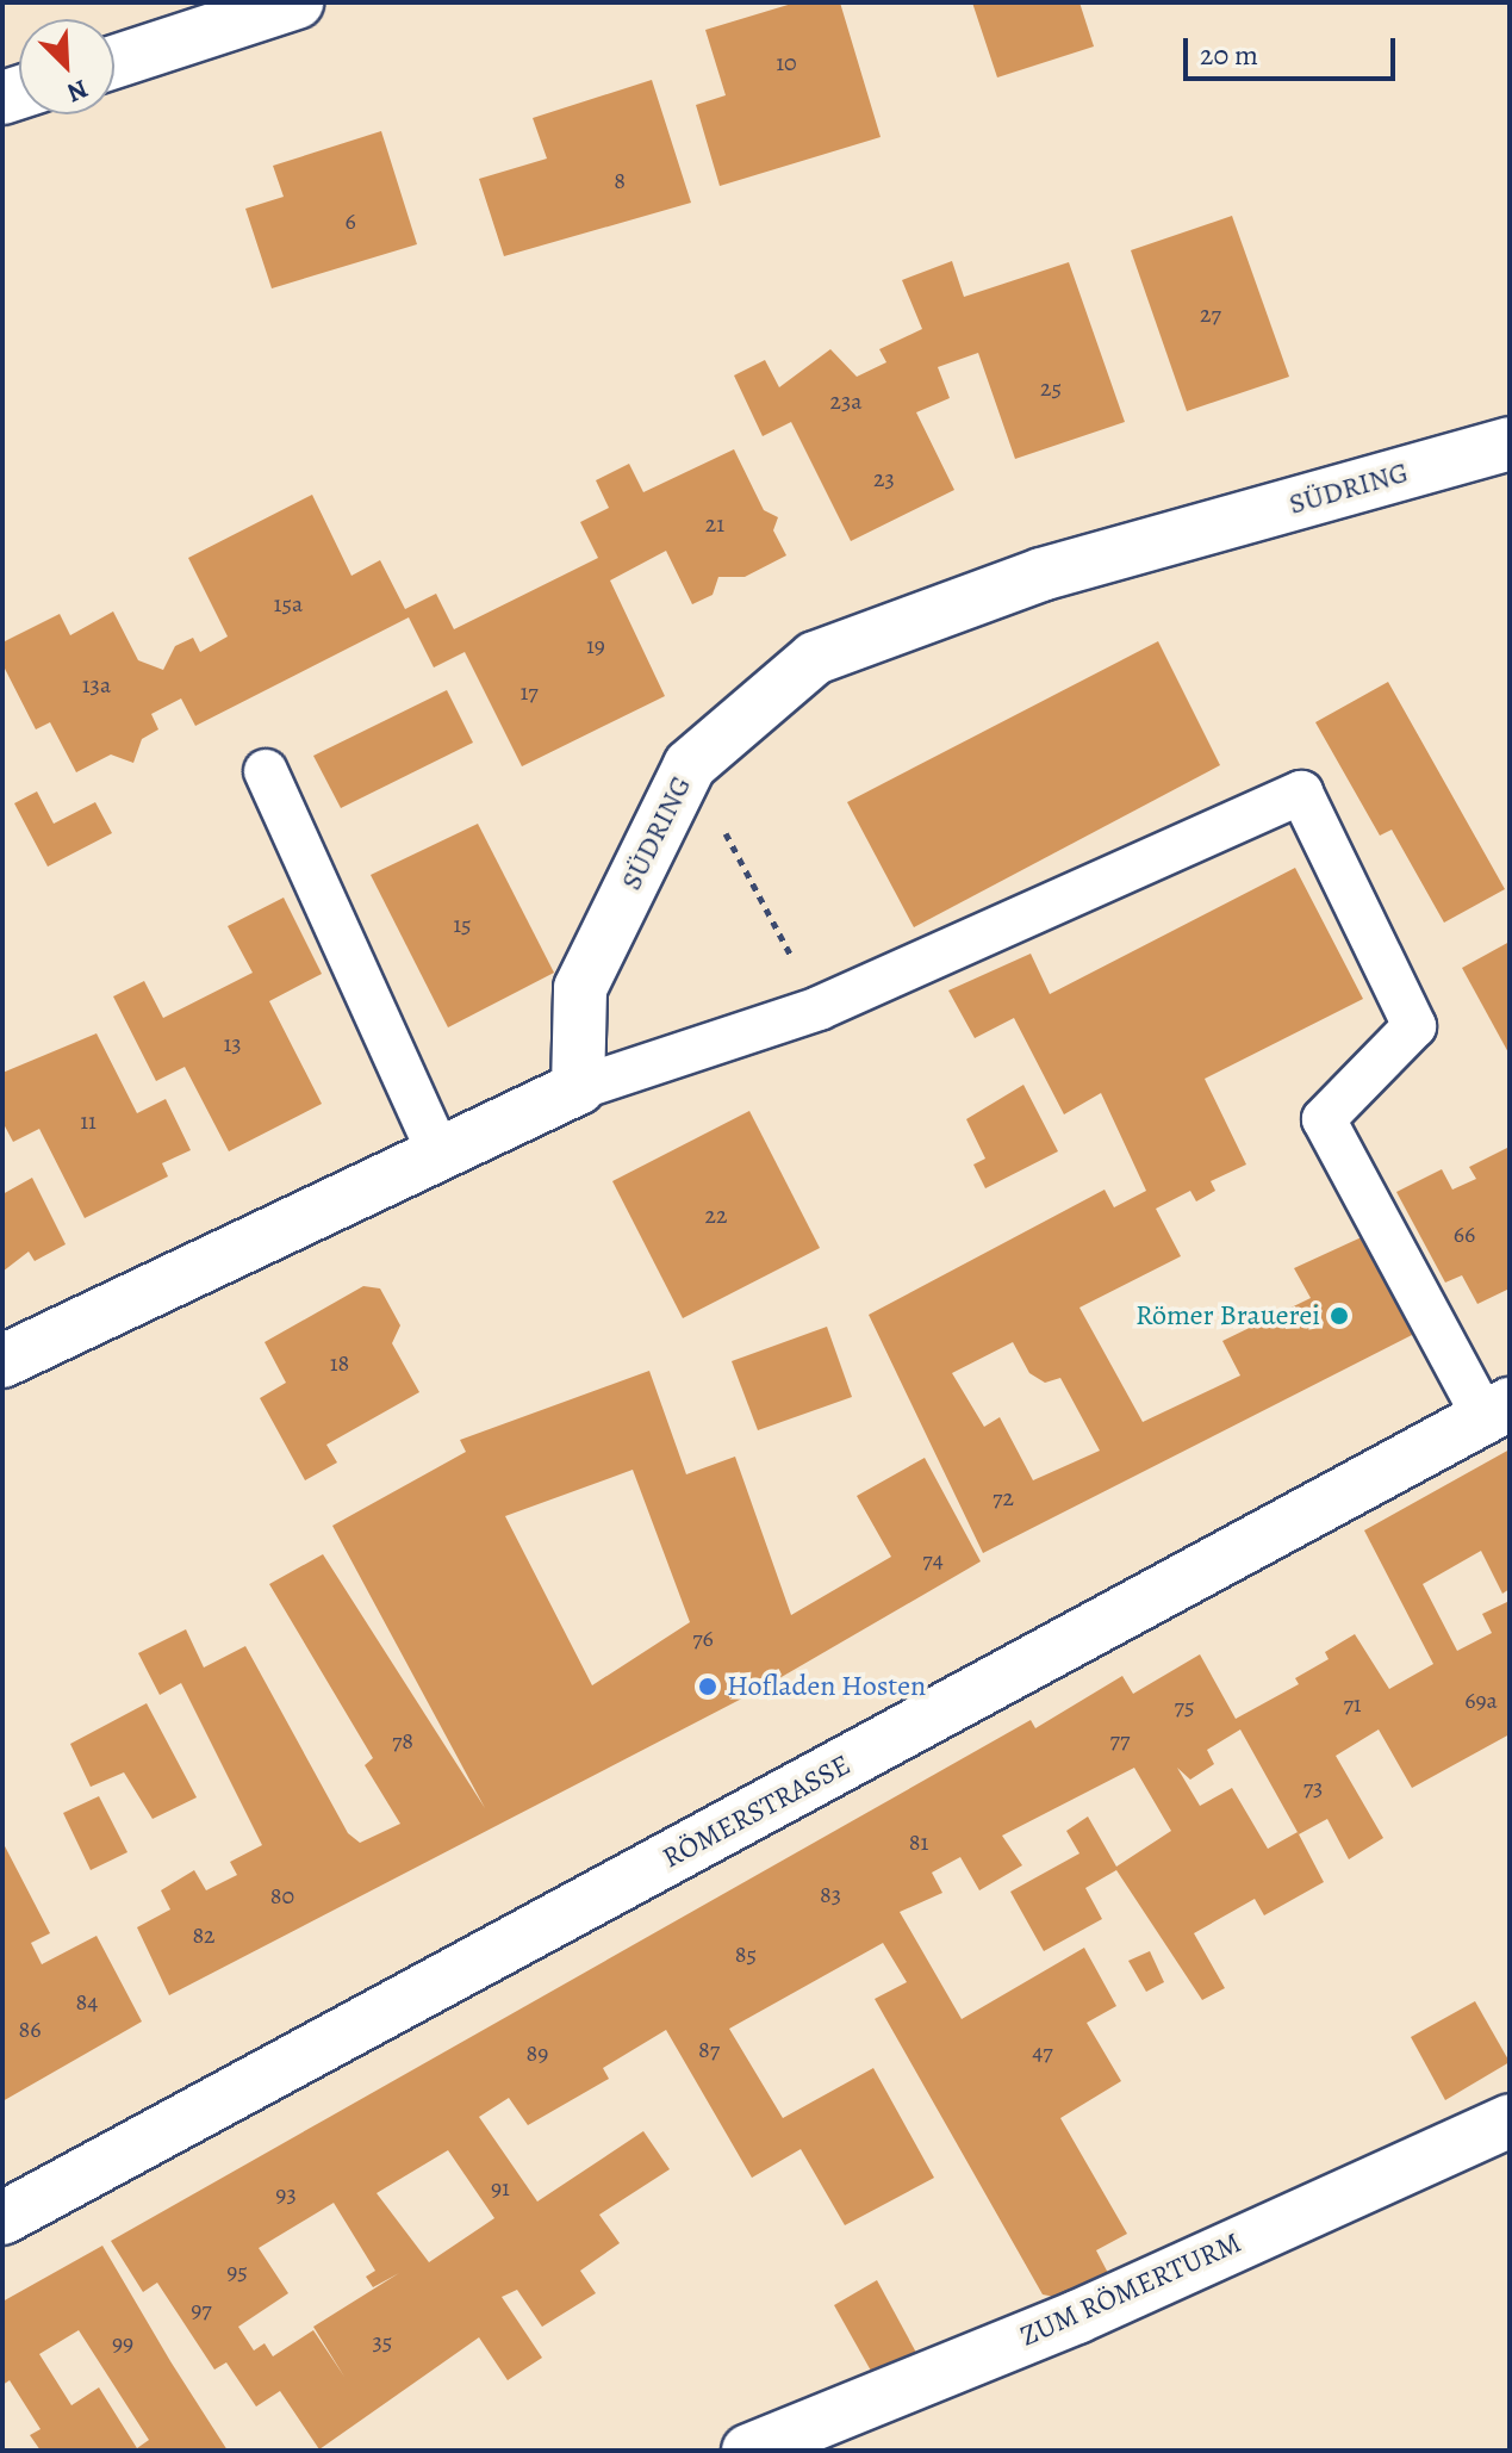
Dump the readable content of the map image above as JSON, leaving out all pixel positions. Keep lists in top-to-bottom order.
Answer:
{
  "streets": {
    "street": ["SÜDRING", "RÖMERSTRASSE", "ZUM RÖMERTURM"]
  },
  "places": ["Römer Brauerei", "Hofladen Hosten"],
  "house_numbers": [
    "10",
    "8",
    "6",
    "27",
    "25",
    "23a",
    "23",
    "21",
    "15a",
    "19",
    "13a",
    "17",
    "15",
    "13",
    "11",
    "22",
    "66",
    "18",
    "72",
    "74",
    "76",
    "69a",
    "71",
    "75",
    "77",
    "78",
    "73",
    "81",
    "83",
    "80",
    "82",
    "85",
    "84",
    "86",
    "87",
    "47",
    "89",
    "91",
    "93",
    "95",
    "97",
    "35",
    "99"
  ],
  "scale_bar": "20 m",
  "north": "bottom right"
}
